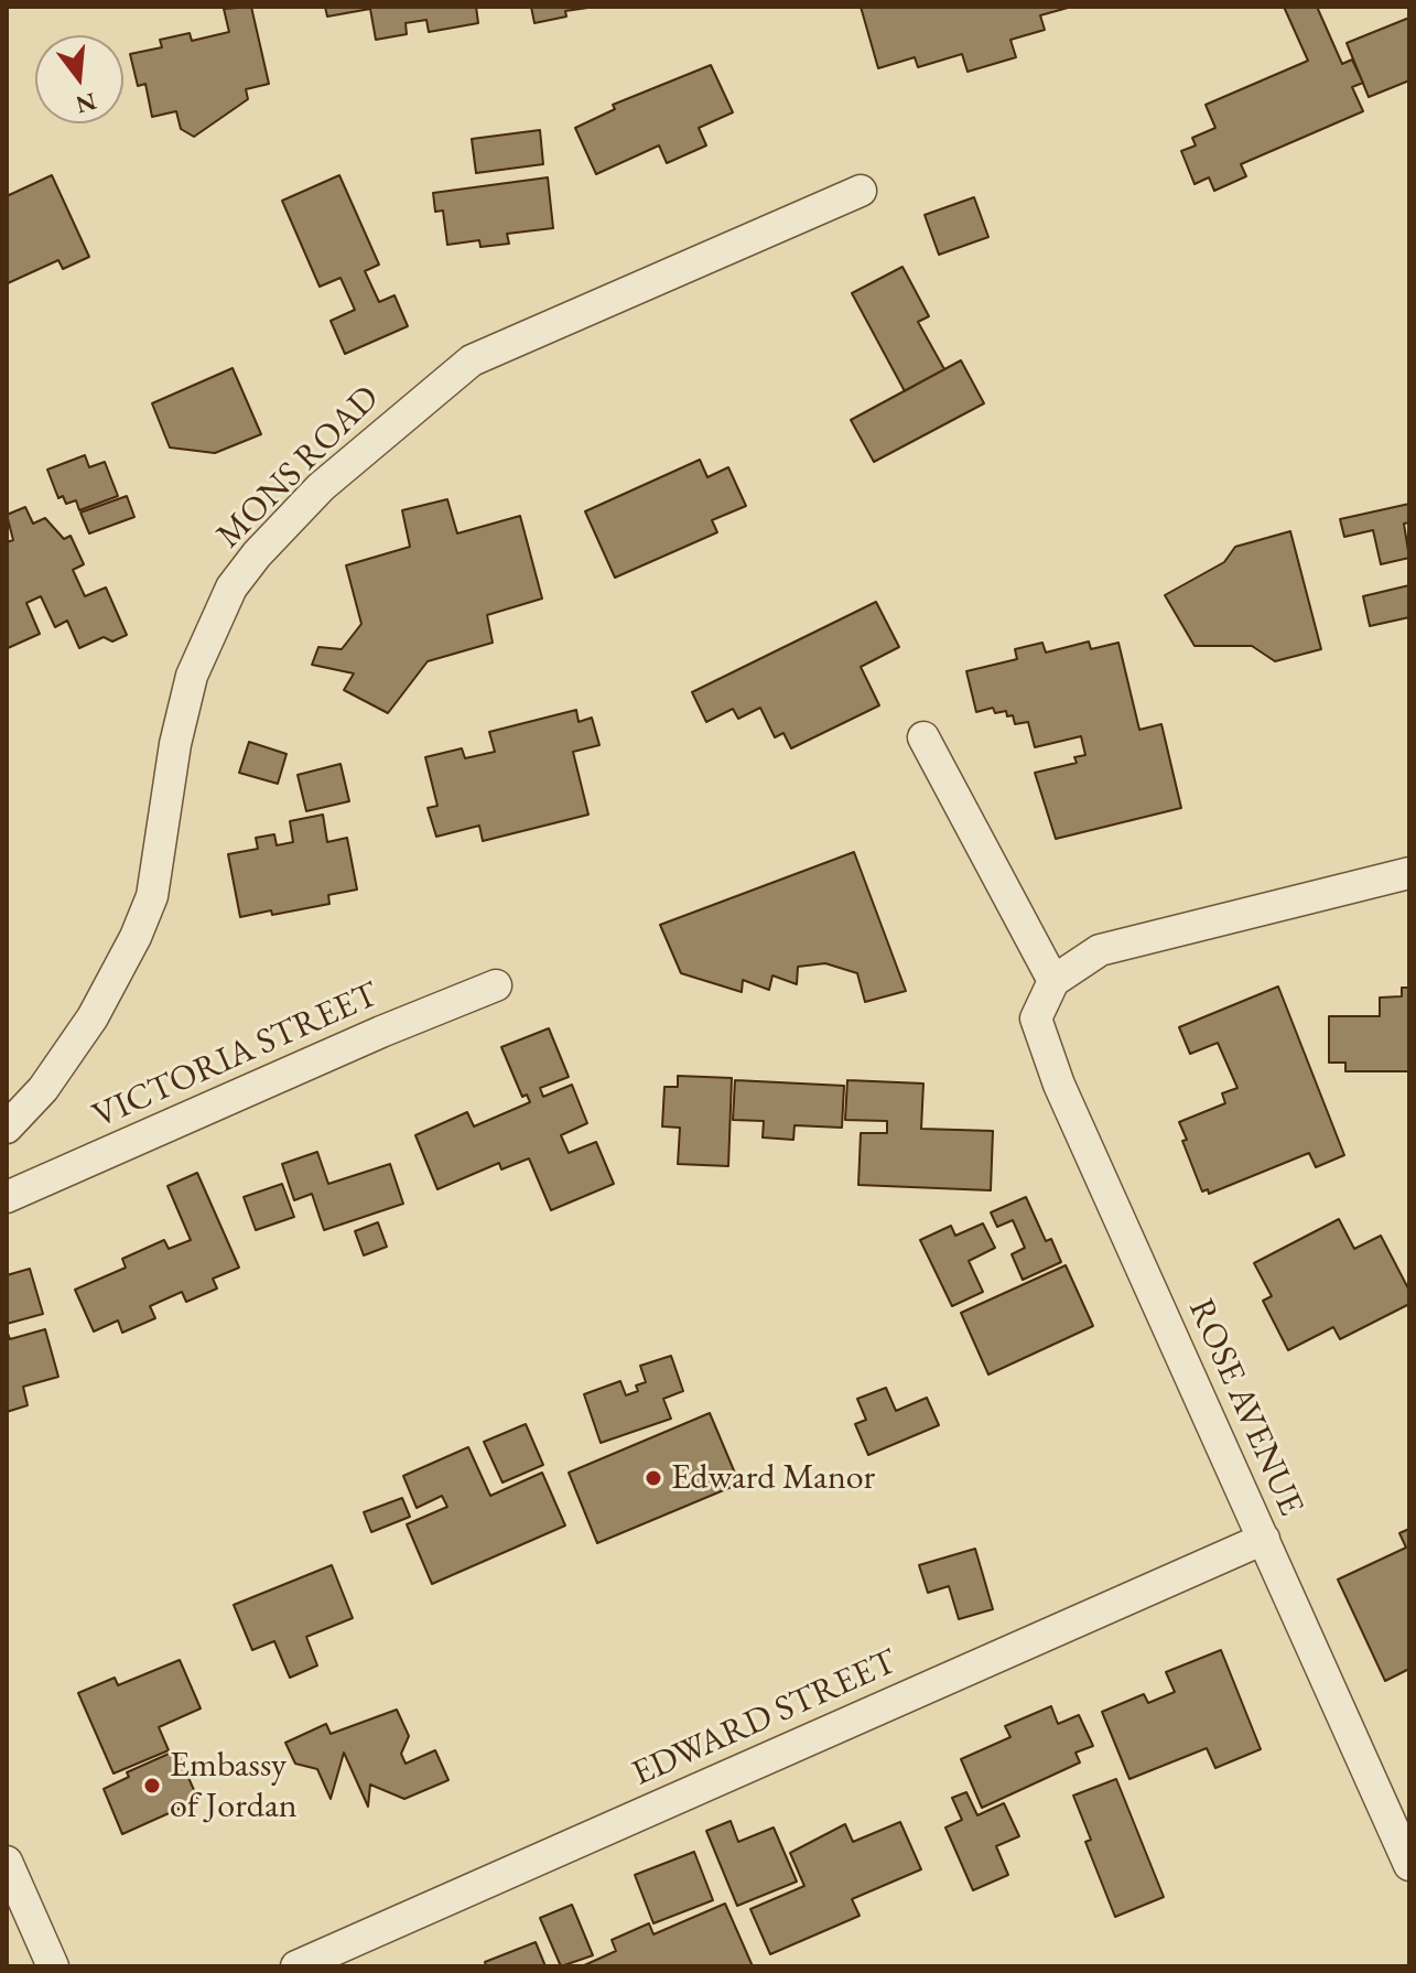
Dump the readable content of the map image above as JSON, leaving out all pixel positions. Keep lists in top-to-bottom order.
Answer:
{
  "streets": {
    "street": [
      "MONS ROAD",
      "VICTORIA STREET",
      "ROSE AVENUE",
      "EDWARD STREET"
    ]
  },
  "crossings": [
    ["ROSE AVENUE", "EDWARD STREET"]
  ],
  "places": ["Edward Manor", "Embassy of Jordan"],
  "north": "bottom"
}
